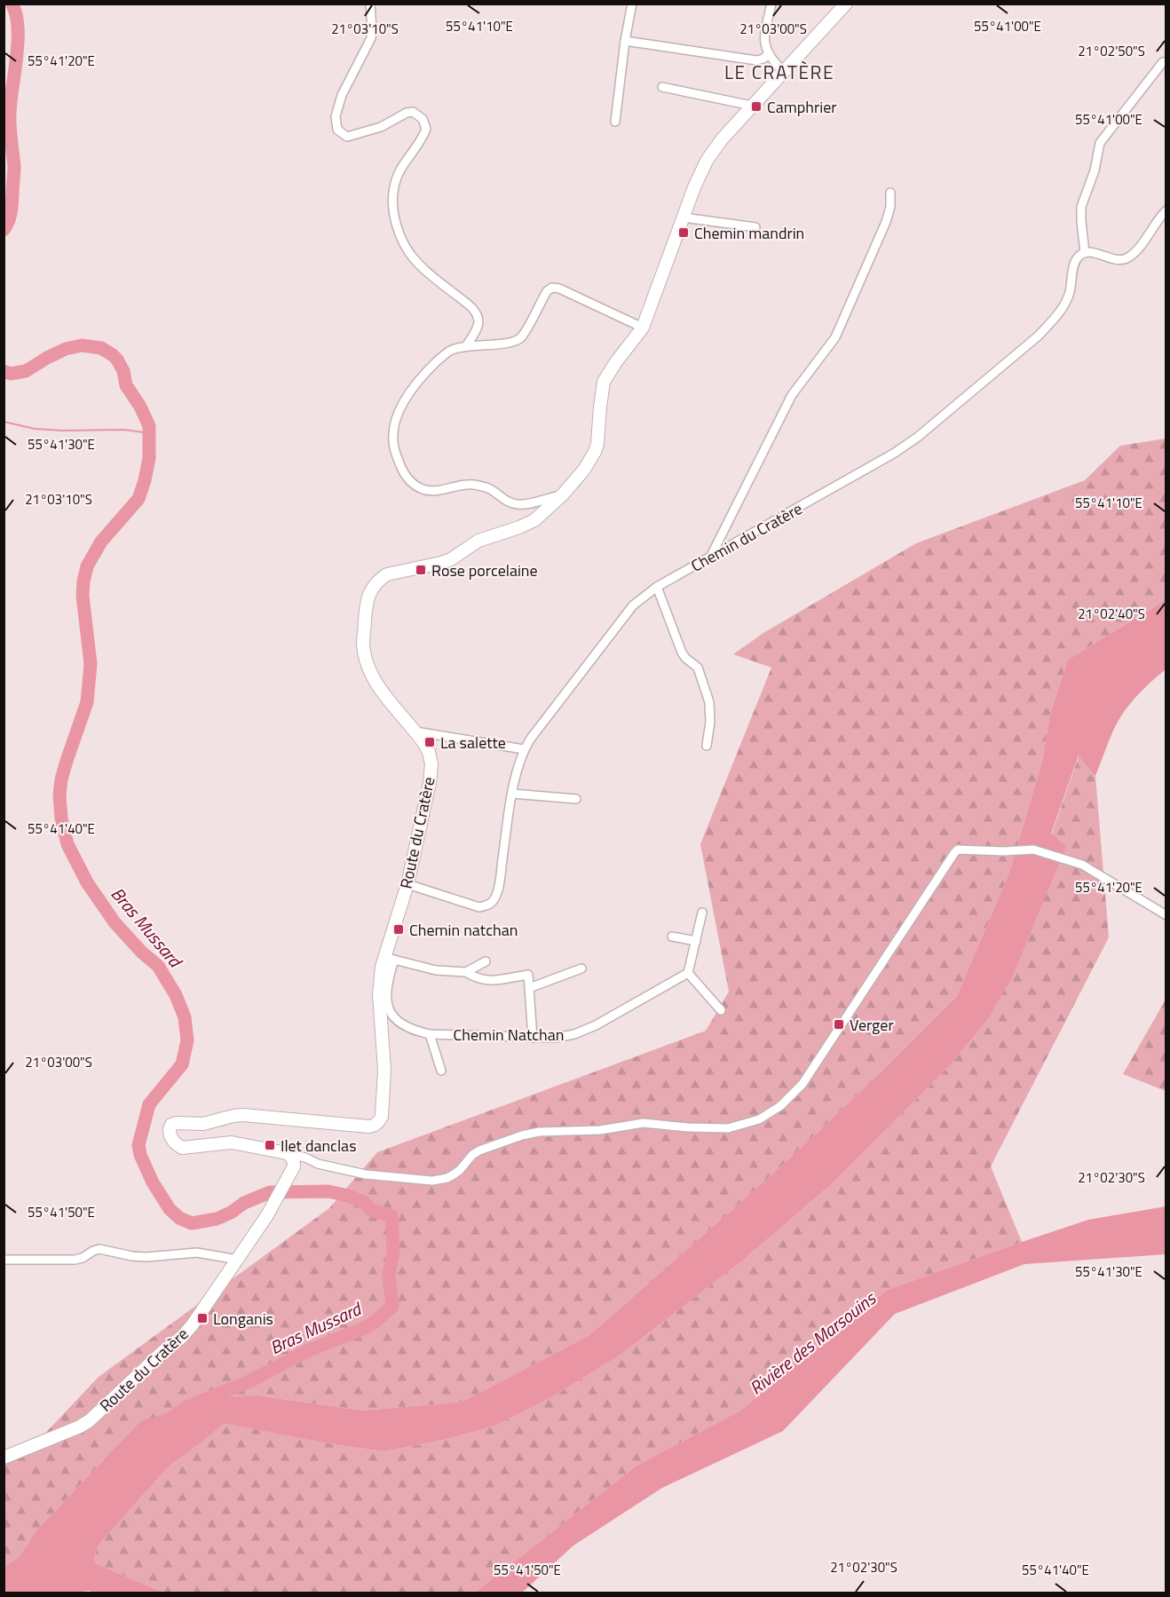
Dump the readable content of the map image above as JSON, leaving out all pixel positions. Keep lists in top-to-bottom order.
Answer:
{
  "streets": {
    "street": ["Chemin du Cratère", "Route du Cratère", "Chemin Natchan"]
  },
  "crossings": [
    ["Chemin du Cratère", "Route du Cratère"],
    ["Route du Cratère", "Chemin Natchan"]
  ],
  "districts": ["LE CRATÈRE"],
  "water": ["Bras Mussard", "Rivière des Marsouins"],
  "places": {
    "transit": [
      "Camphrier",
      "Chemin mandrin",
      "Rose porcelaine",
      "La salette",
      "Chemin natchan",
      "Verger",
      "Ilet danclas",
      "Longanis"
    ]
  },
  "coordinates": [
    "55°41'10\"E",
    "55°41'00\"E",
    "21°03'10\"S",
    "21°03'00\"S",
    "21°02'50\"S",
    "55°41'20\"E",
    "55°41'30\"E",
    "21°02'40\"S",
    "55°41'40\"E",
    "21°02'30\"S",
    "55°41'50\"E"
  ]
}
